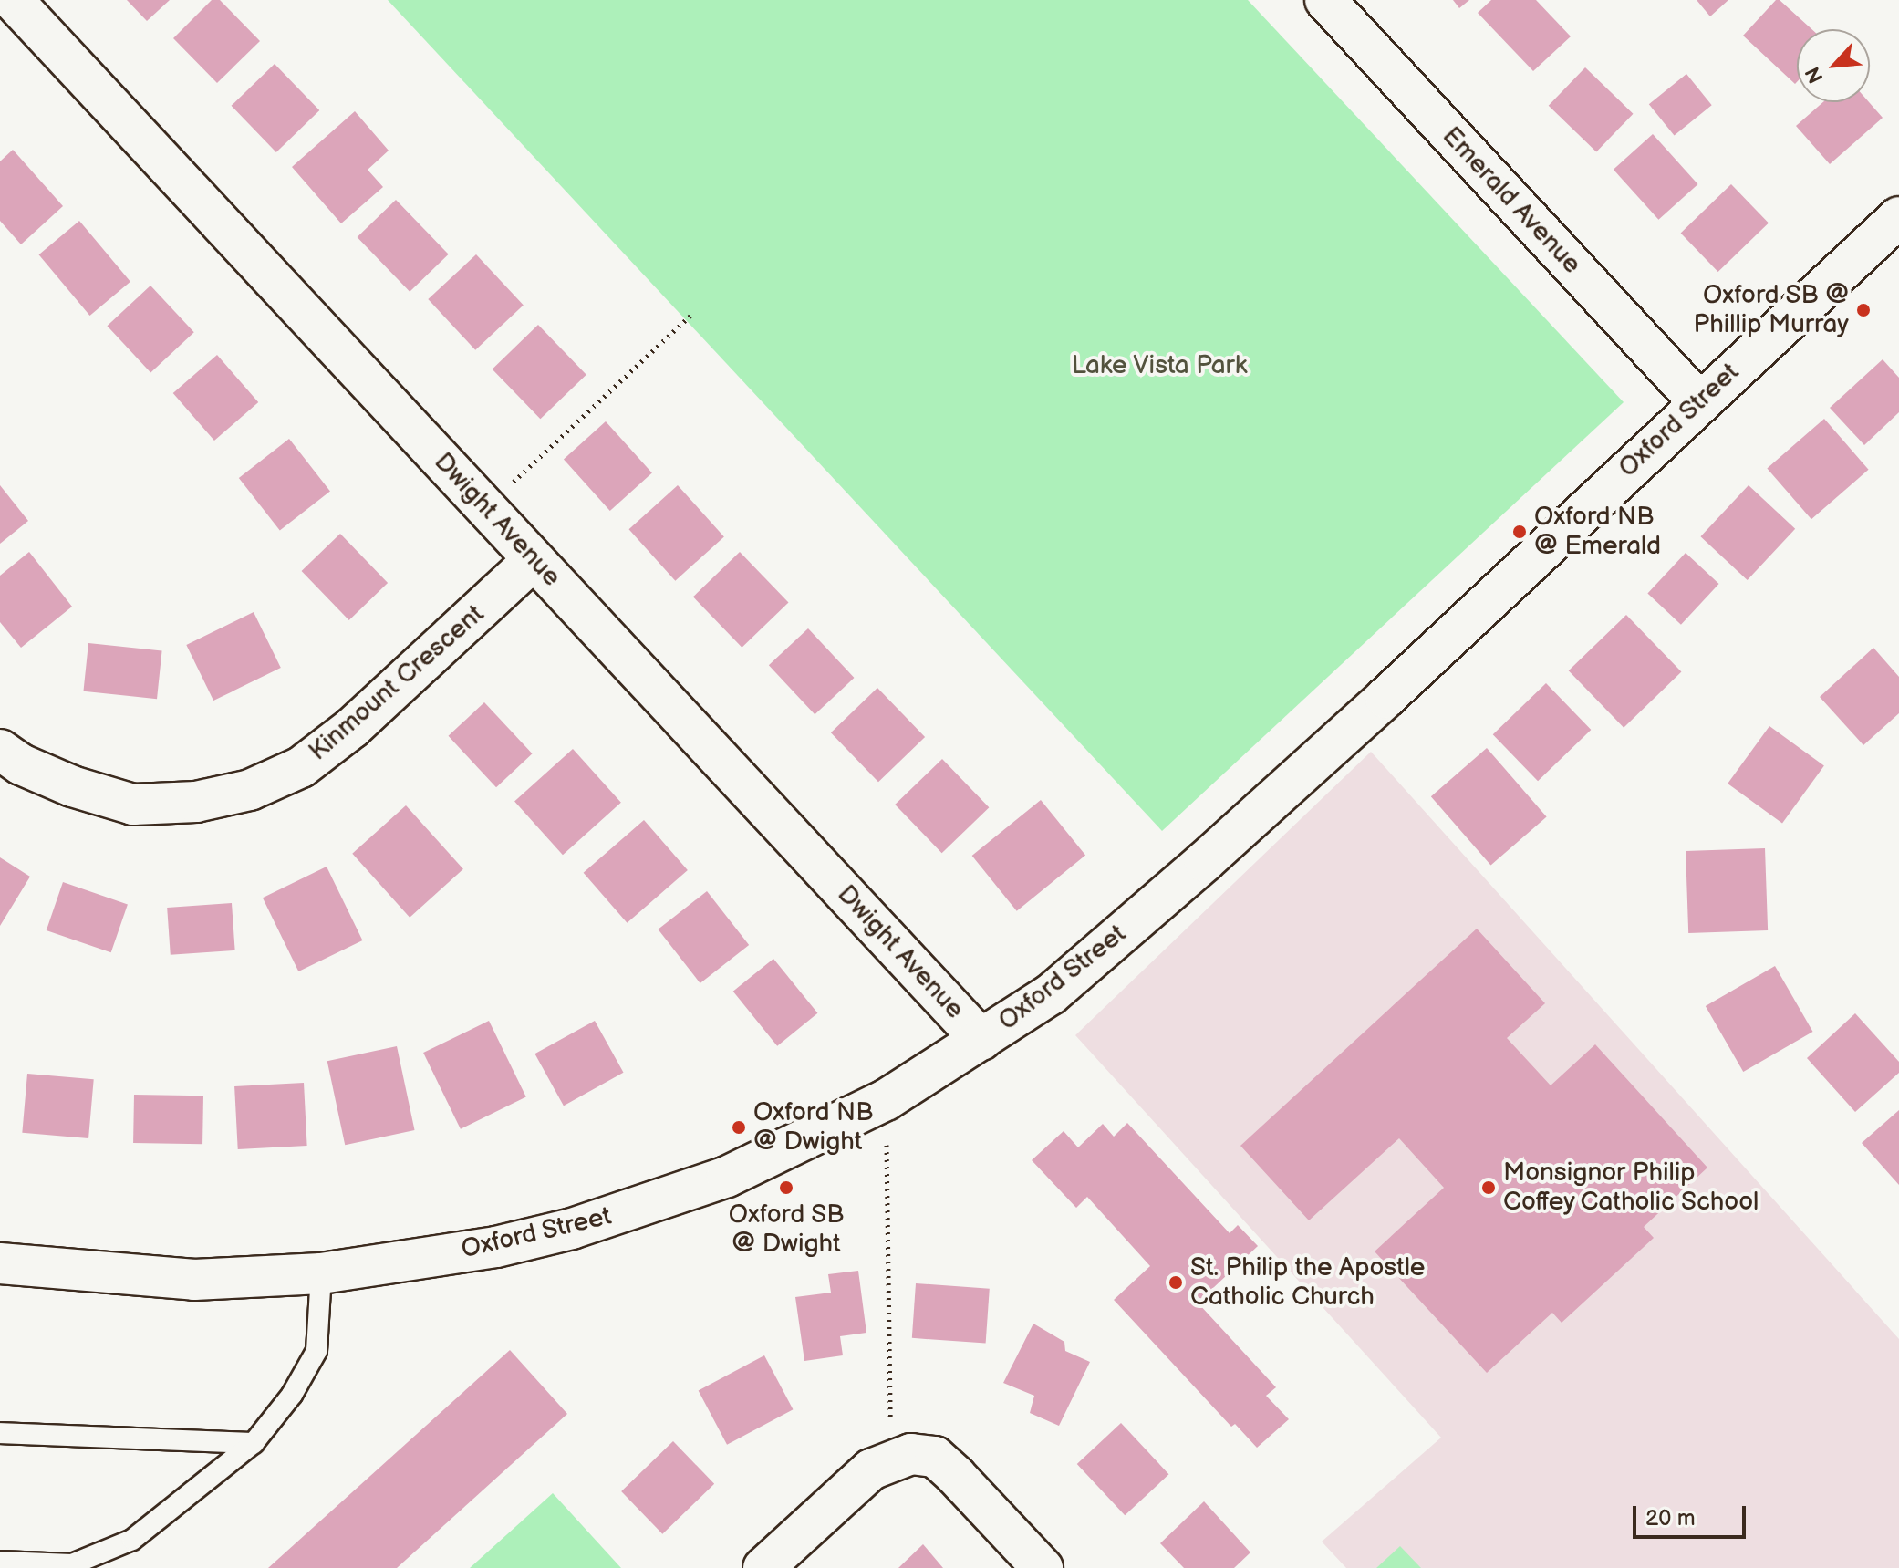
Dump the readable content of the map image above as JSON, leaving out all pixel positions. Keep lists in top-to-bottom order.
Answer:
{
  "streets": {
    "street": [
      "Emerald Avenue",
      "Oxford Street",
      "Dwight Avenue",
      "Kinmount Crescent"
    ]
  },
  "crossings": [
    ["Emerald Avenue", "Oxford Street"],
    ["Oxford Street", "Dwight Avenue"],
    ["Dwight Avenue", "Kinmount Crescent"]
  ],
  "parks": ["Lake Vista Park"],
  "places": [
    "Oxford SB @ Phillip Murray",
    "Oxford NB @ Emerald",
    "Oxford NB @ Dwight",
    "Oxford SB @ Dwight",
    "Monsignor Philip Coffey Catholic School",
    "St. Philip the Apostle Catholic Church"
  ],
  "scale_bar": "20 m",
  "north": "bottom left"
}
